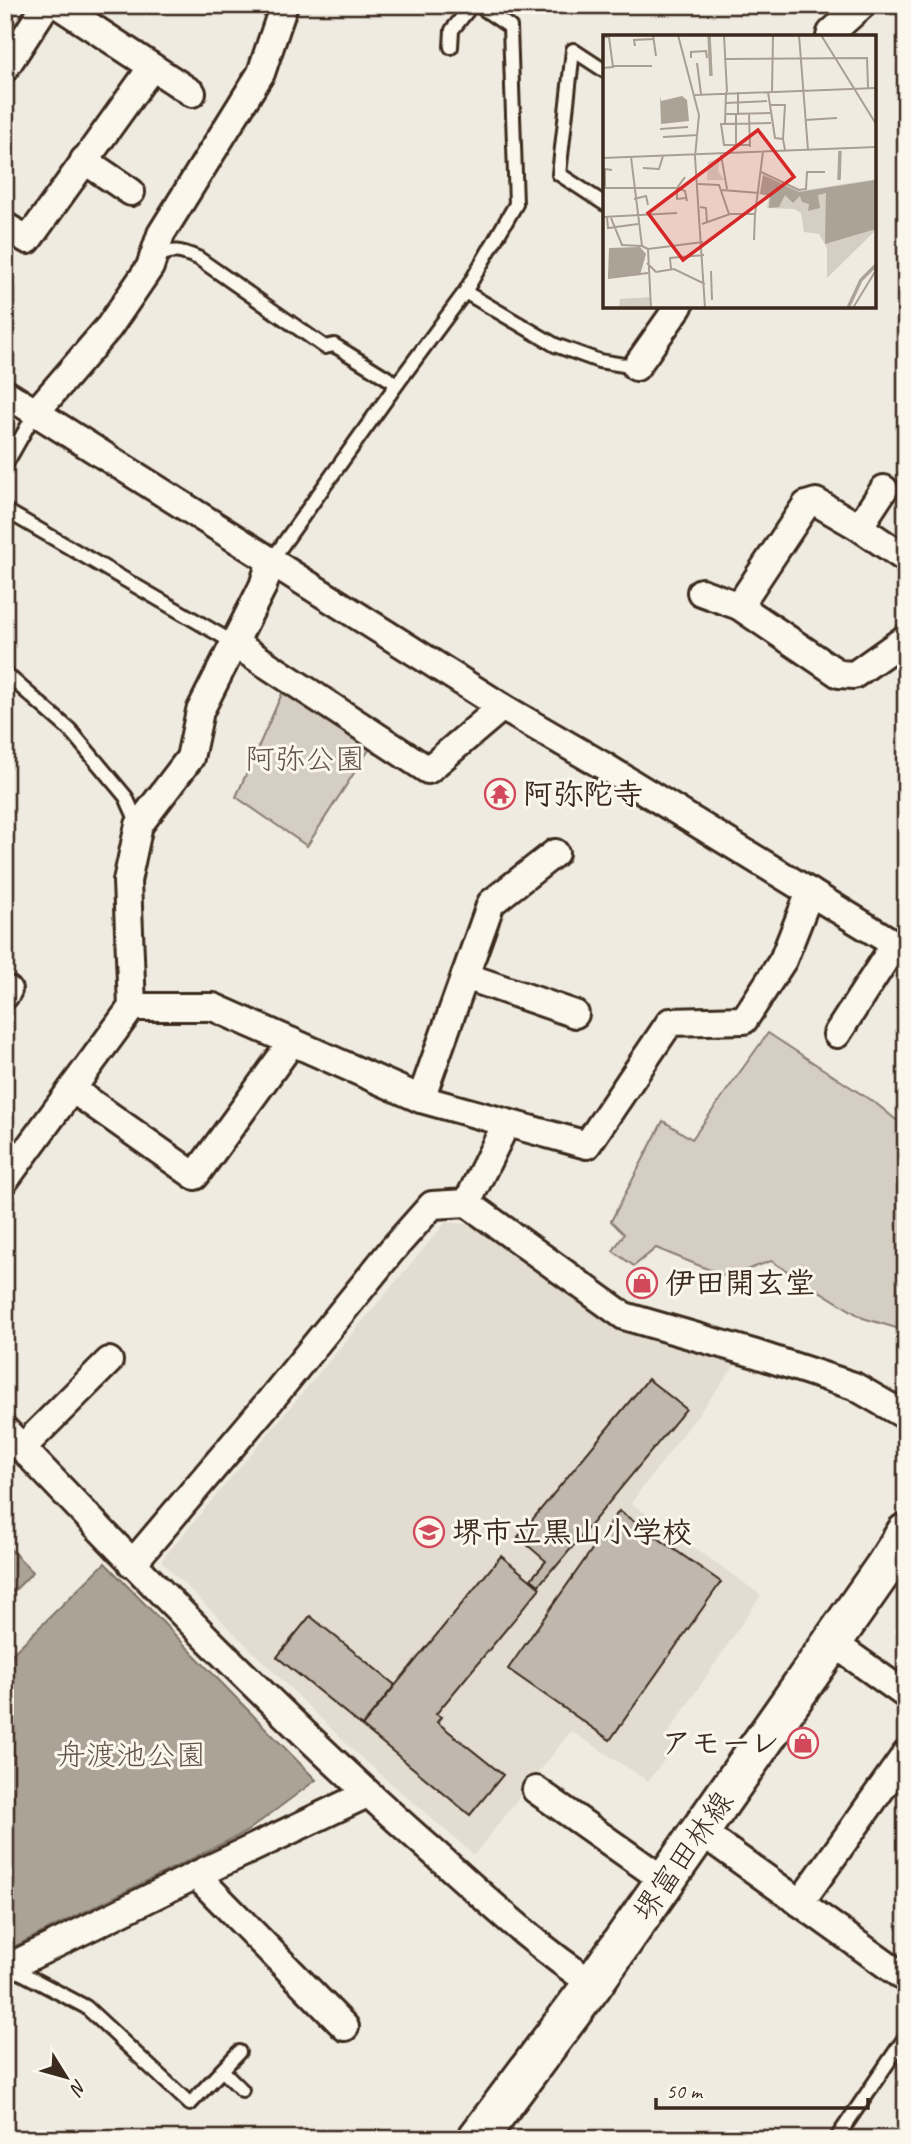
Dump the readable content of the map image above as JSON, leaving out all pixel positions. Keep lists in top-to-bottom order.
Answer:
{
  "streets": {
    "main road": ["堺富田林線"]
  },
  "parks": ["阿弥公園", "舟渡池公園"],
  "places": {
    "temple": ["阿弥陀寺"],
    "shop": ["伊田開玄堂", "アモーレ"],
    "school or university": ["堺市立黒山小学校"]
  },
  "scale_bar": "50 m",
  "north": "bottom right"
}
